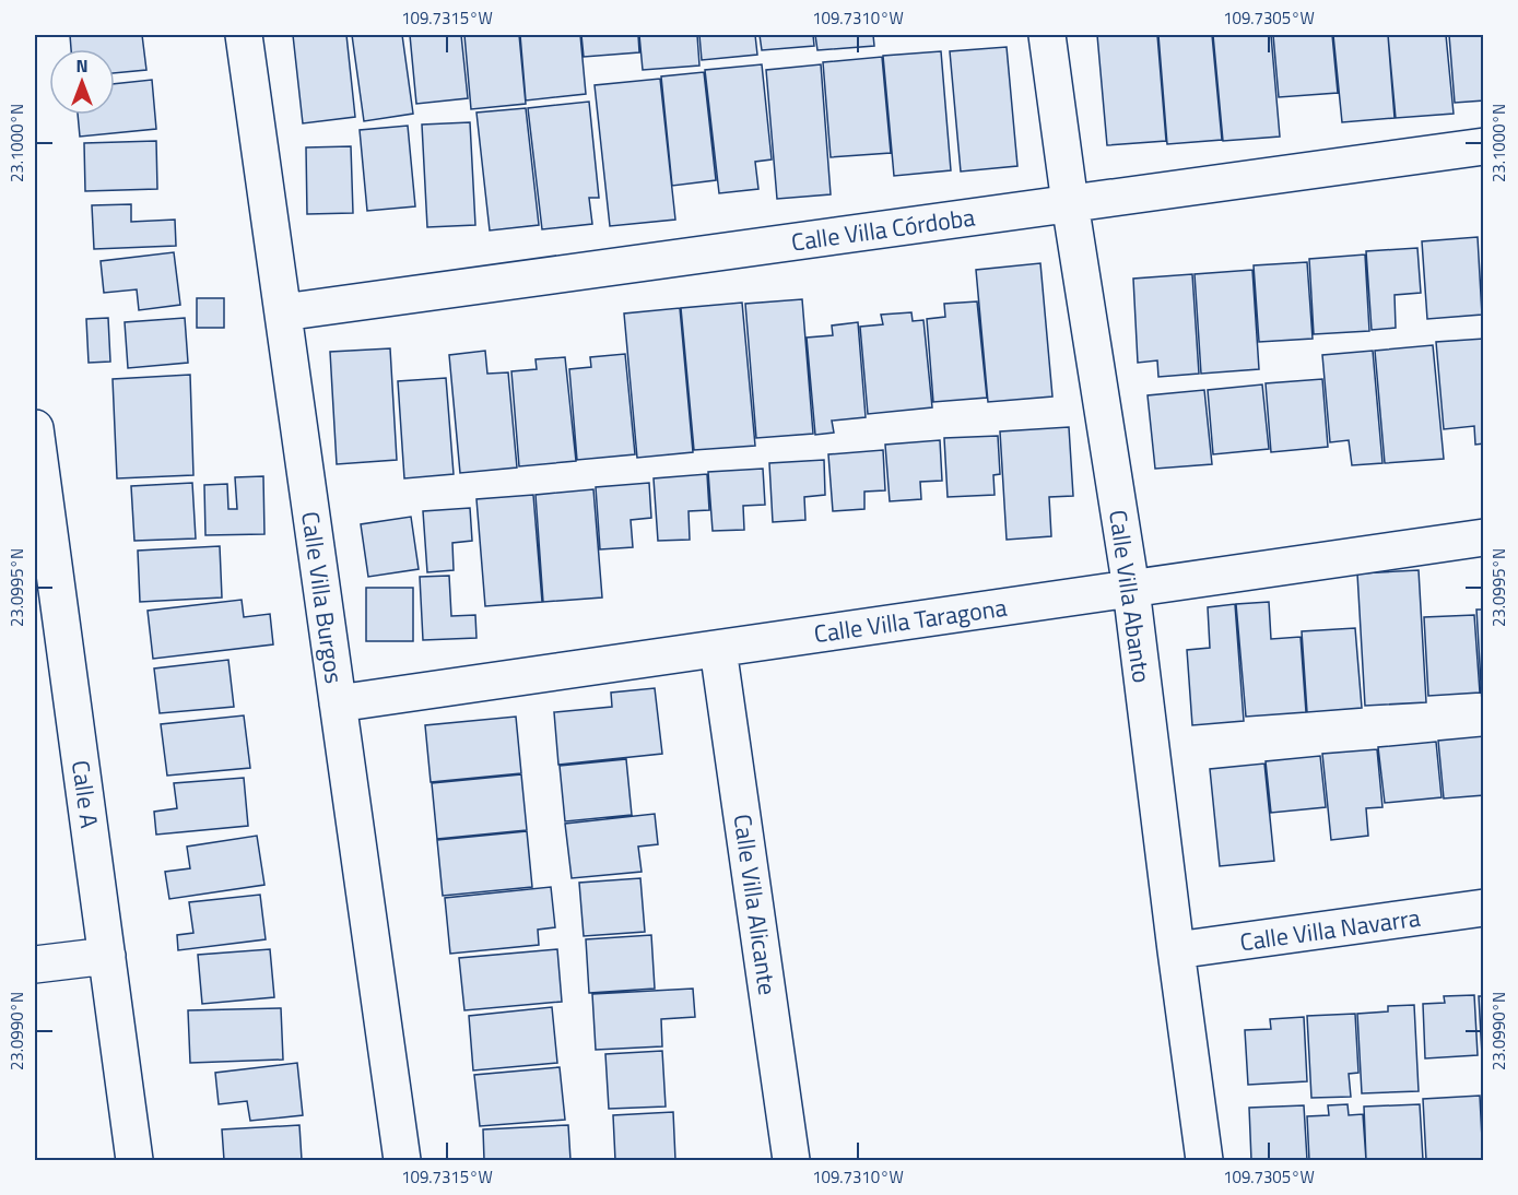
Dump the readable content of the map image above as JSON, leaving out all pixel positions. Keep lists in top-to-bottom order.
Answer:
{
  "streets": {
    "street": [
      "Calle Villa Córdoba",
      "Calle Villa Abanto",
      "Calle Villa Burgos",
      "Calle Villa Taragona",
      "Calle A",
      "Calle Villa Alicante",
      "Calle Villa Navarra"
    ]
  },
  "crossings": [
    ["Calle Villa Córdoba", "Calle Villa Abanto"],
    ["Calle Villa Córdoba", "Calle Villa Burgos"],
    ["Calle Villa Abanto", "Calle Villa Taragona"],
    ["Calle Villa Abanto", "Calle Villa Navarra"],
    ["Calle Villa Burgos", "Calle Villa Taragona"],
    ["Calle Villa Taragona", "Calle Villa Alicante"]
  ],
  "north": "top",
  "coordinates": [
    "109.7315°W",
    "109.7310°W",
    "109.7305°W",
    "23.1000°N",
    "23.0995°N",
    "23.0990°N"
  ]
}
